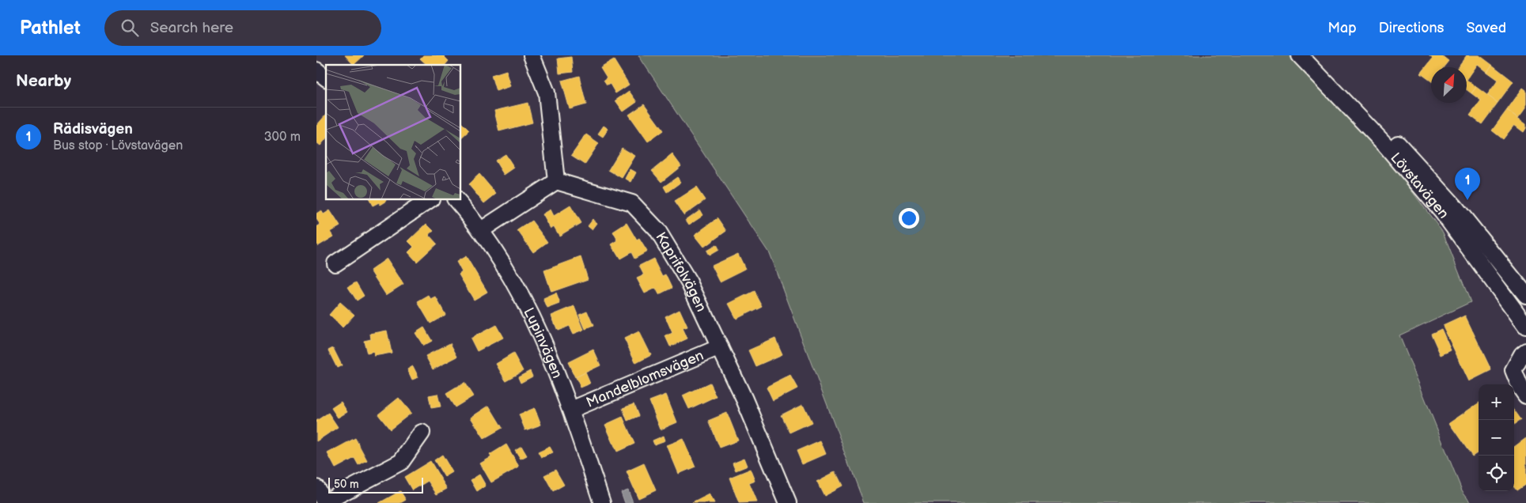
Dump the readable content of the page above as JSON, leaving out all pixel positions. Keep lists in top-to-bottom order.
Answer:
{
  "streets": {
    "street": [
      "Lövstavägen",
      "Kaprifolvägen",
      "Lupinvägen",
      "Mandelblomsvägen"
    ]
  },
  "crossings": [
    ["Kaprifolvägen", "Mandelblomsvägen"],
    ["Lupinvägen", "Mandelblomsvägen"]
  ],
  "scale_bar": "50 m",
  "north": "top right",
  "page": {
    "header": "Pathlet",
    "search": "Search here",
    "nav": ["Map", "Directions", "Saved"],
    "heading": "Nearby",
    "list": [
      {
        "mark": "1",
        "name": "Rädisvägen",
        "note": "Bus stop · Lövstavägen",
        "value": "300 m"
      }
    ],
    "pins": "1",
    "map_buttons": ["+", "−"],
    "scale": "50 m"
  }
}
